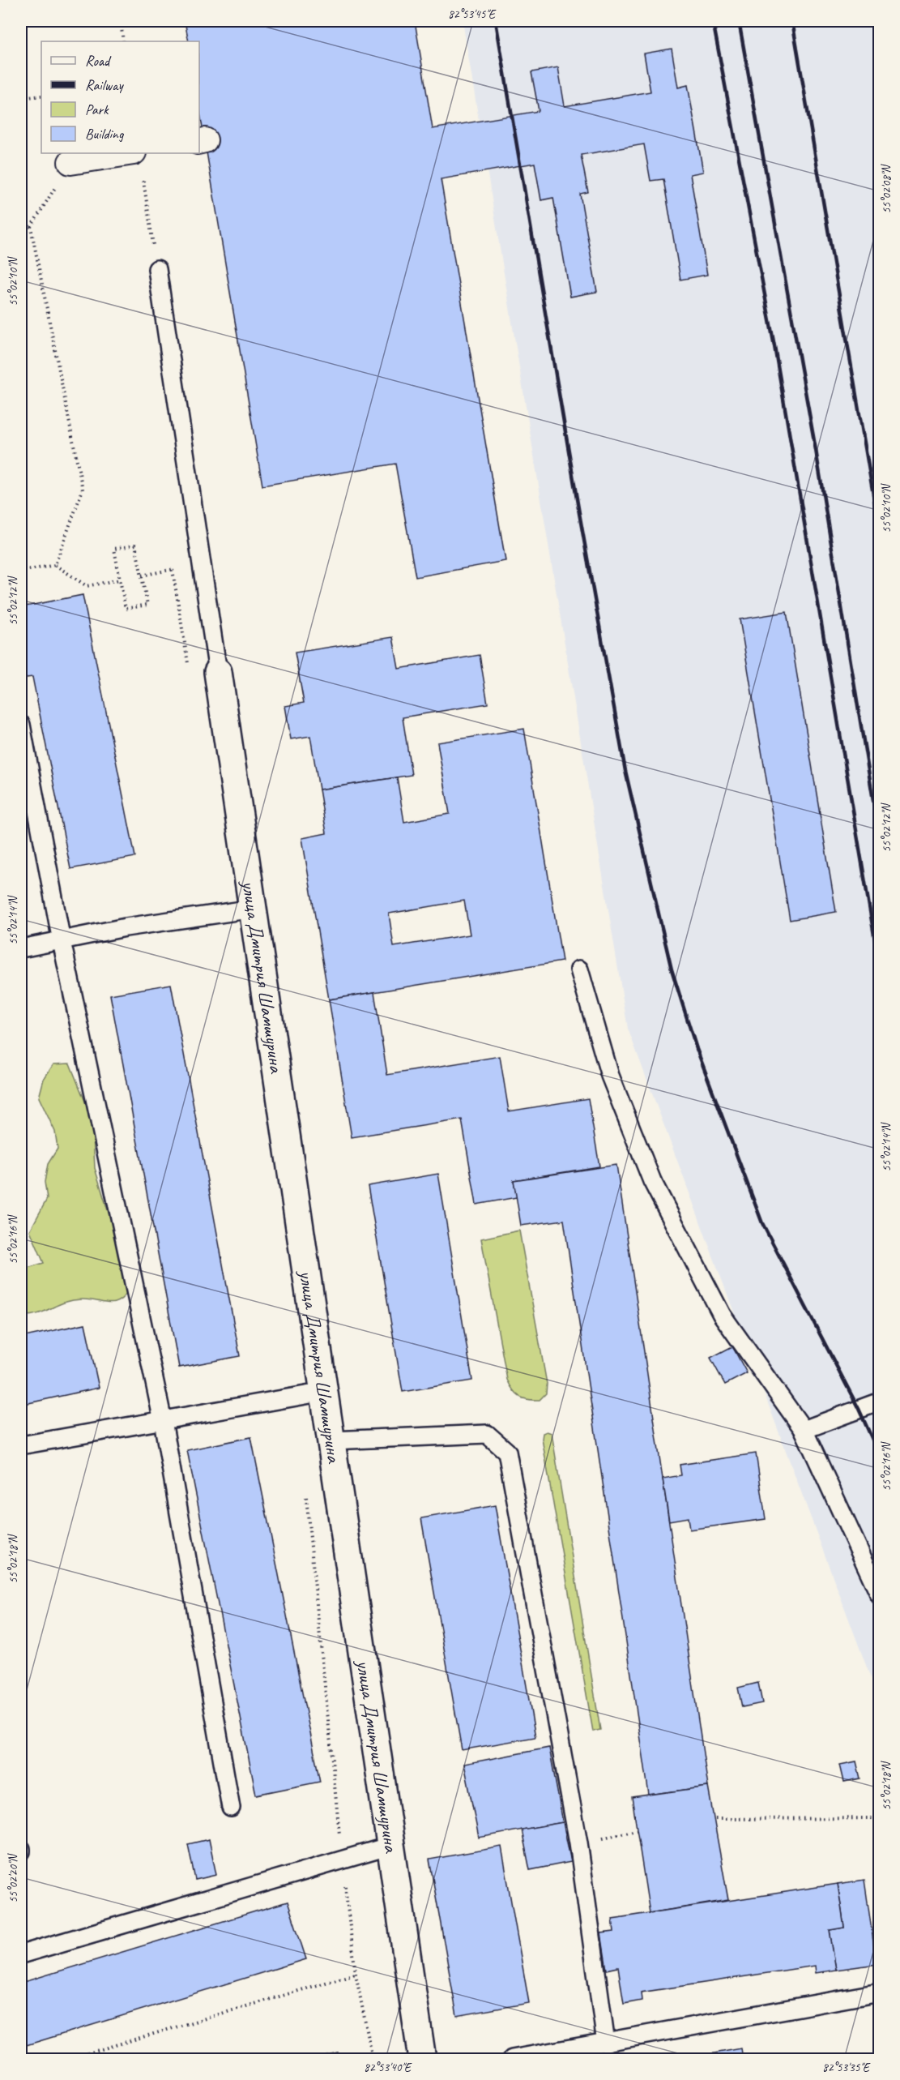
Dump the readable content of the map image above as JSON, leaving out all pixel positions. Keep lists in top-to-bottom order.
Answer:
{
  "streets": {
    "street": ["улица Дмитрия Шамшурина"]
  },
  "legend": [
    "Road",
    "Railway",
    "Park",
    "Building"
  ],
  "coordinates": [
    "82°53'45\"E",
    "55°02'08\"N",
    "55°02'10\"N",
    "55°02'12\"N",
    "55°02'14\"N",
    "55°02'16\"N",
    "55°02'18\"N",
    "55°02'20\"N",
    "82°53'40\"E",
    "82°53'35\"E"
  ]
}
